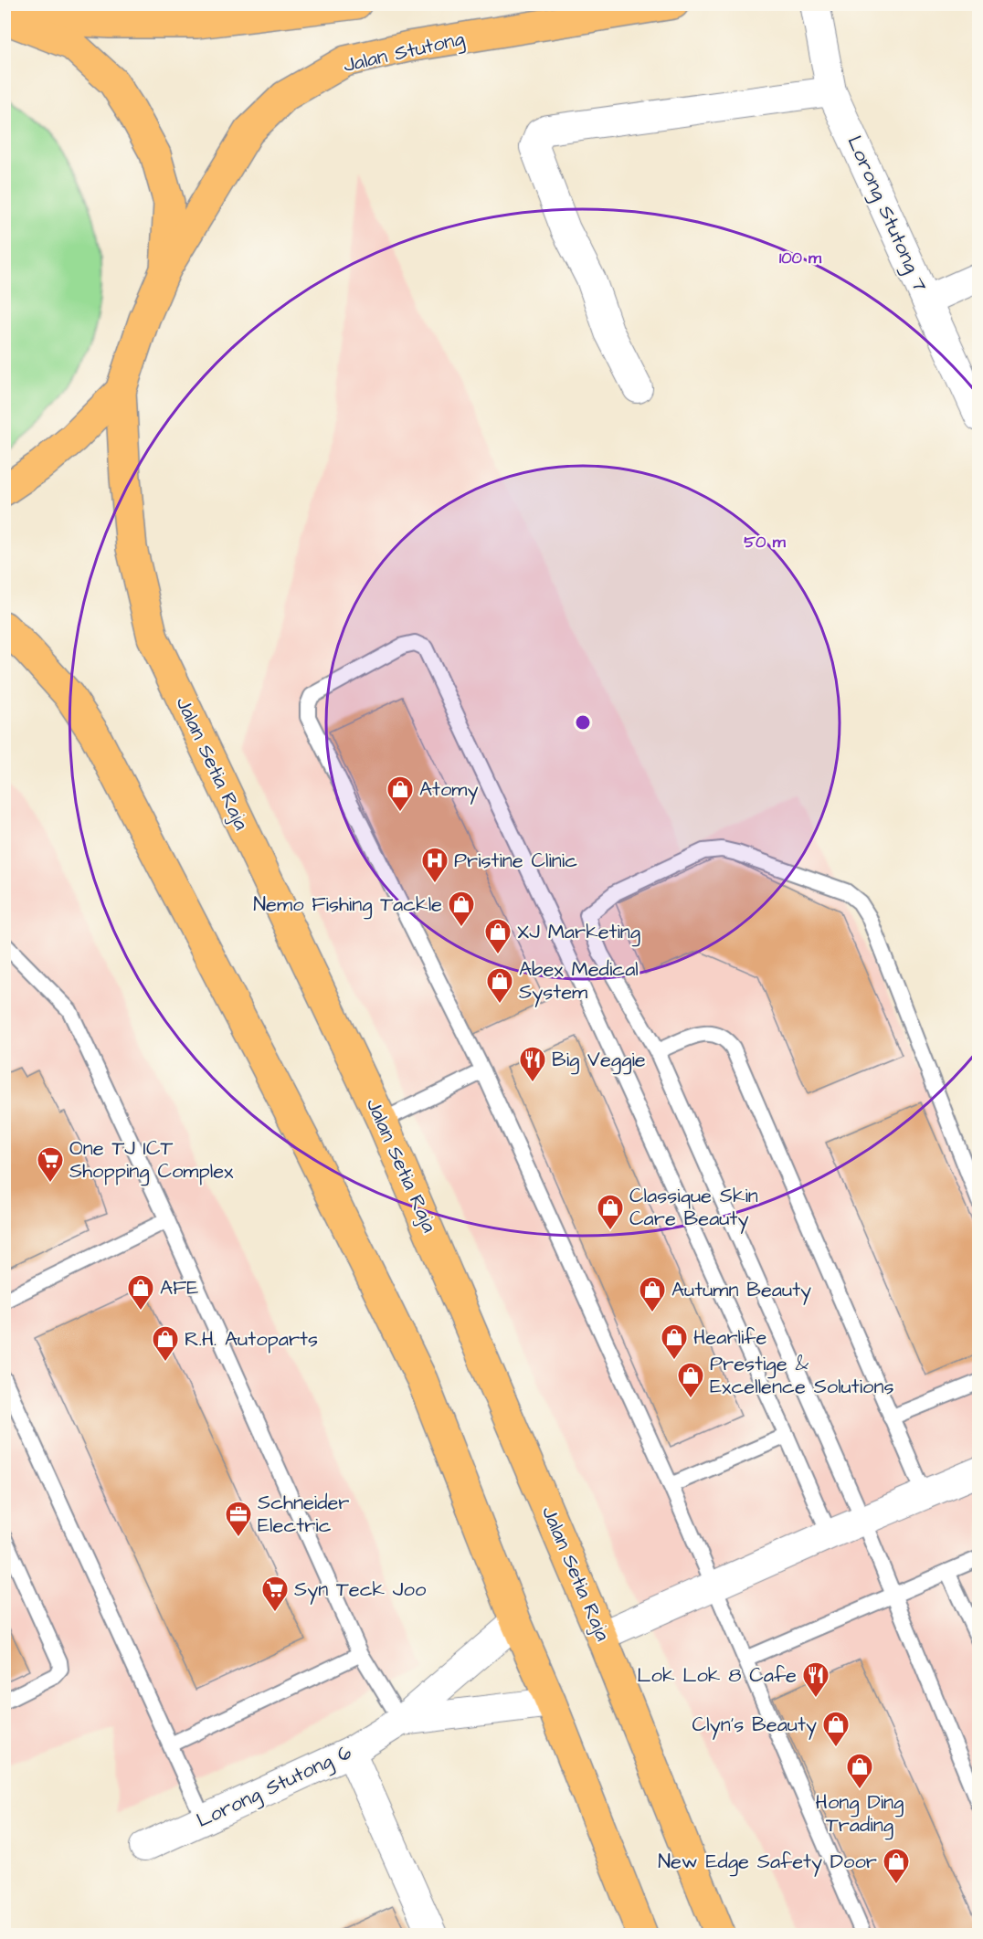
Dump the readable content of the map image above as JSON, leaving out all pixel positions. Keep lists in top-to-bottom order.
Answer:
{
  "streets": {
    "main road": ["Jalan Stutong", "Jalan Setia Raja"],
    "street": ["Lorong Stutong 7", "Lorong Stutong 6"]
  },
  "places": {
    "shop": [
      "Atomy",
      "Nemo Fishing Tackle",
      "XJ Marketing",
      "Abex Medical System",
      "Classique Skin Care Beauty",
      "AFE",
      "Autumn Beauty",
      "Hearlife",
      "R.H. Autoparts",
      "Prestige & Excellence Solutions",
      "Clyn's Beauty",
      "Hong Ding Trading",
      "New Edge Safety Door"
    ],
    "hospital": ["Pristine Clinic"],
    "restaurant": ["Big Veggie", "Lok Lok 8 Cafe"],
    "supermarket": ["One TJ ICT Shopping Complex", "Syn Teck Joo"],
    "office": ["Schneider Electric"]
  },
  "rings": ["100 m", "50 m"]
}
